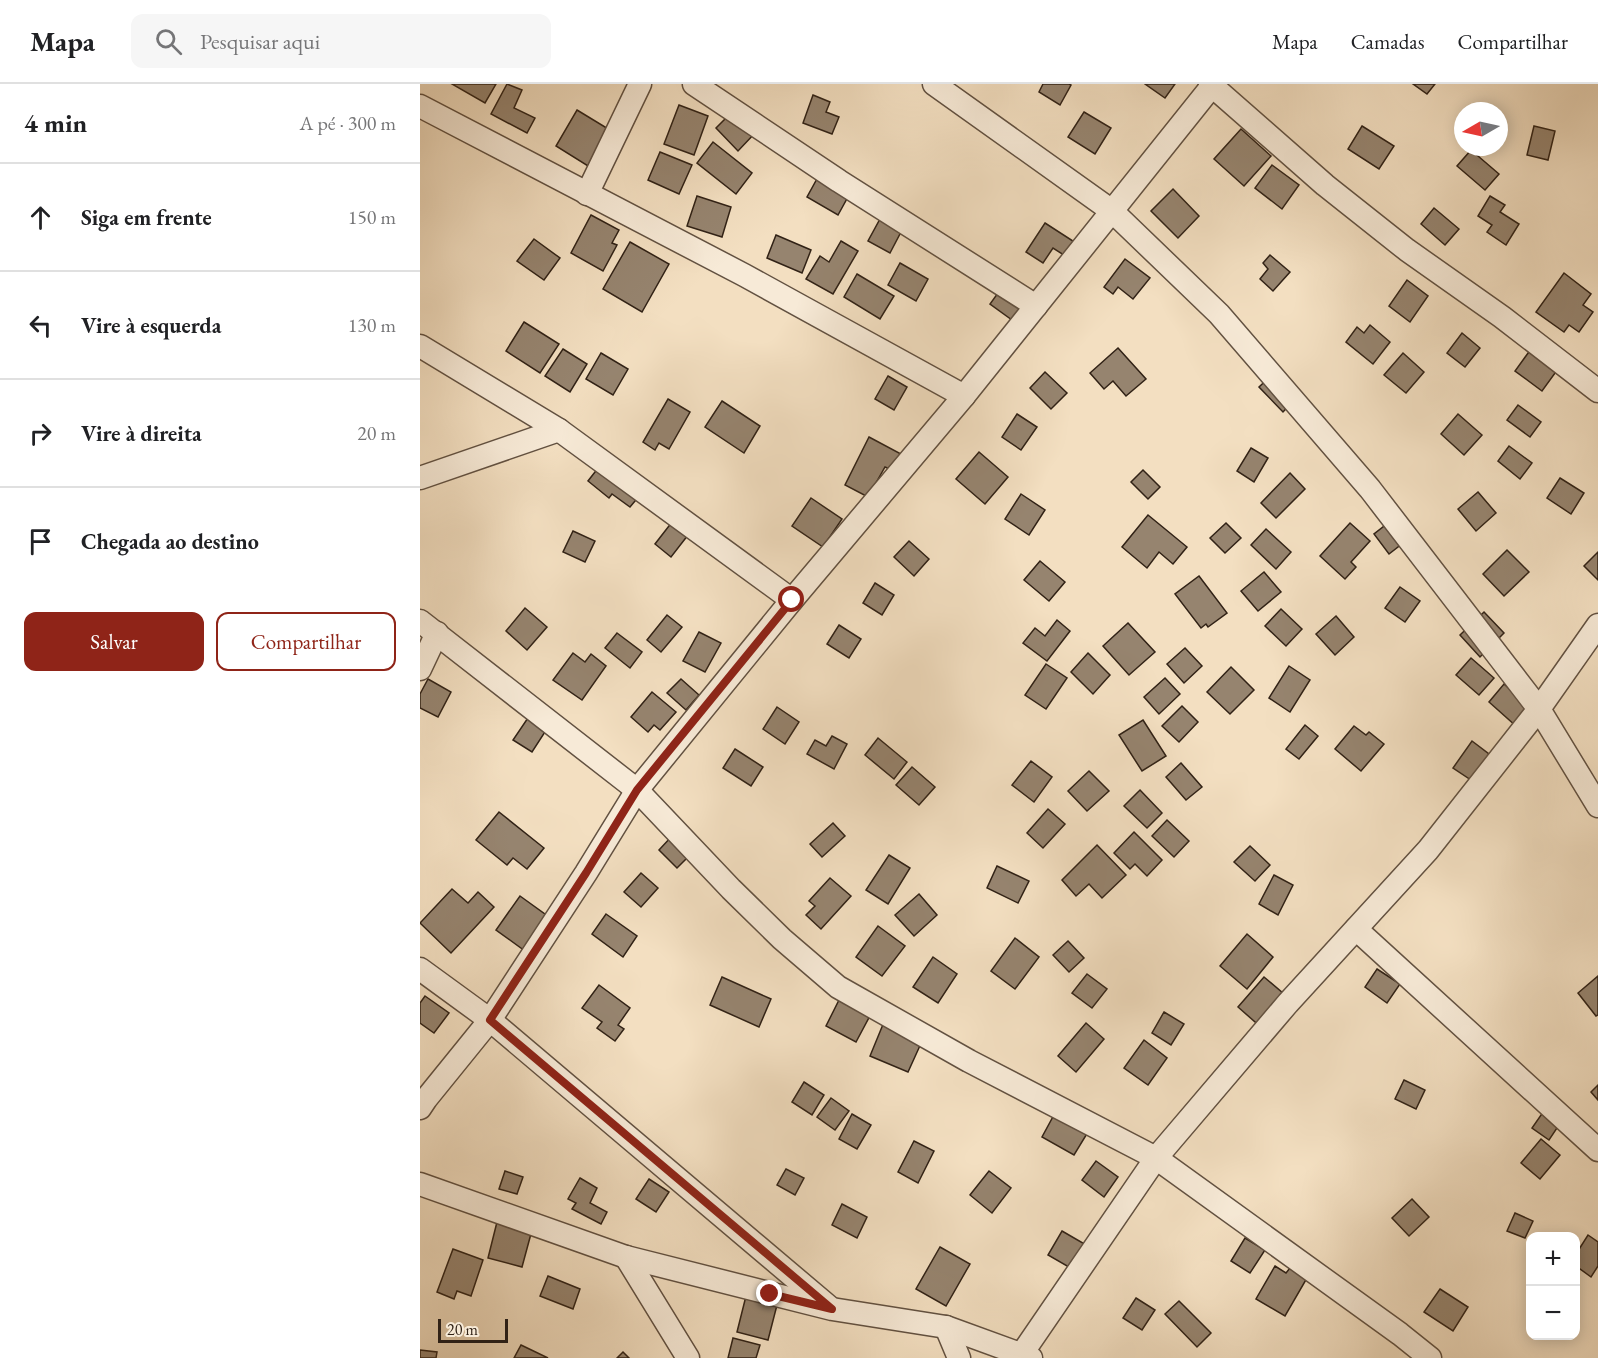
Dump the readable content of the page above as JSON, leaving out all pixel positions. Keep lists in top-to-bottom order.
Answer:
{
  "scale_bar": "20 m",
  "north": "left",
  "page": {
    "header": "Mapa",
    "search": "Pesquisar aqui",
    "nav": ["Mapa", "Camadas", "Compartilhar"],
    "heading": ["4 min", "A pé · 300 m"],
    "list": [
      ["Siga em frente", "150 m"],
      ["Vire à esquerda", "130 m"],
      ["Vire à direita", "20 m"],
      "Chegada ao destino"
    ],
    "buttons": ["Salvar", "Compartilhar"],
    "map_buttons": ["+", "−"],
    "scale": "20 m"
  }
}
